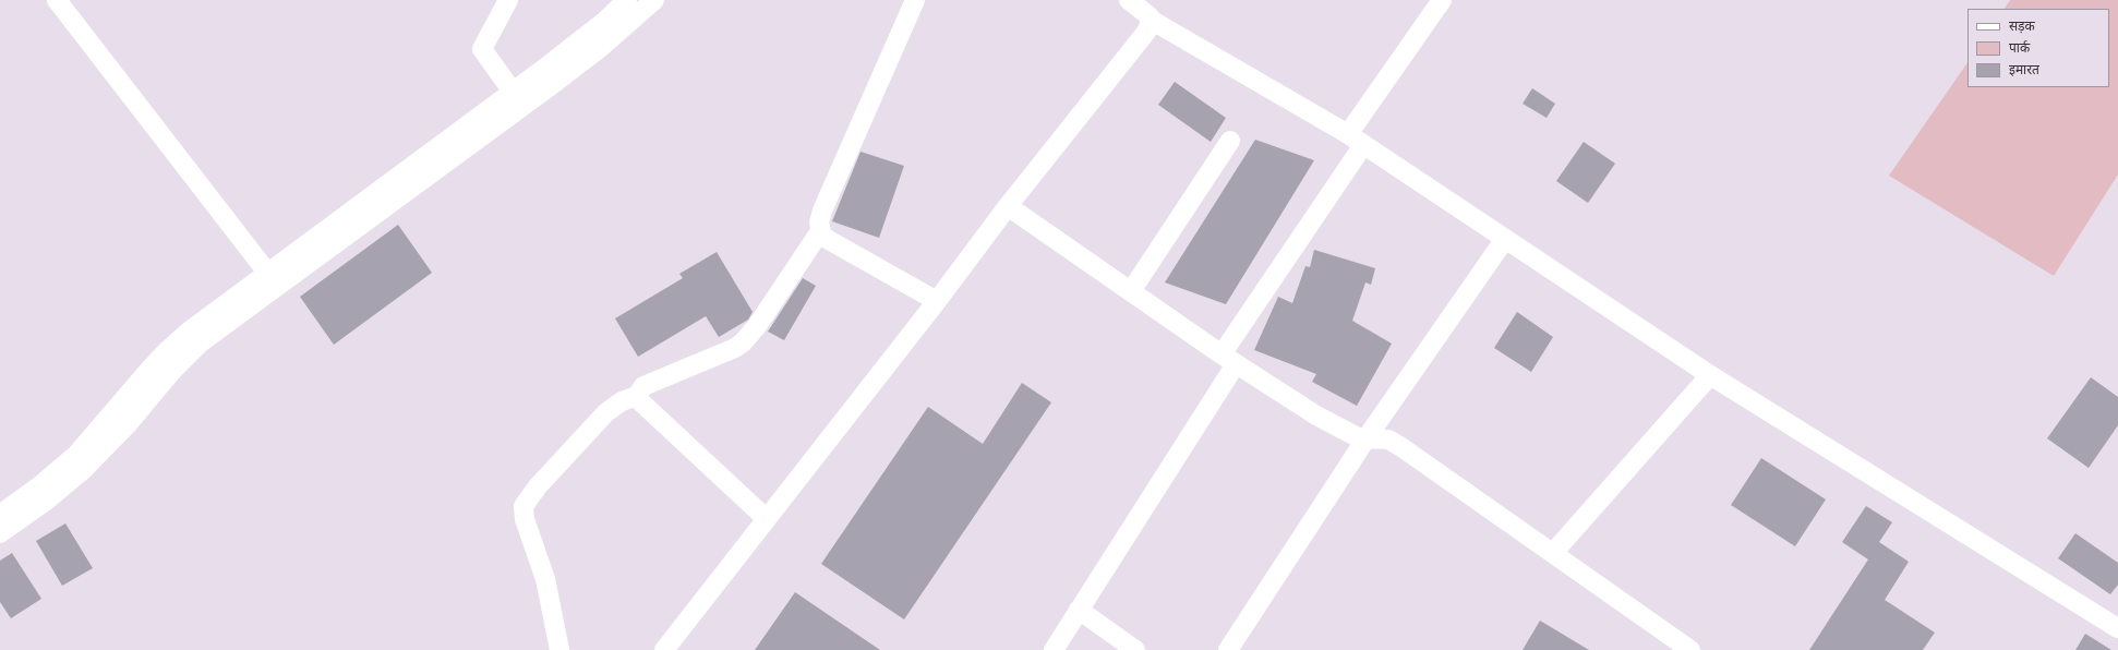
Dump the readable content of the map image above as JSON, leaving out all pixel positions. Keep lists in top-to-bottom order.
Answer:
{
  "legend": ["सड़क", "पार्क", "इमारत"]
}
